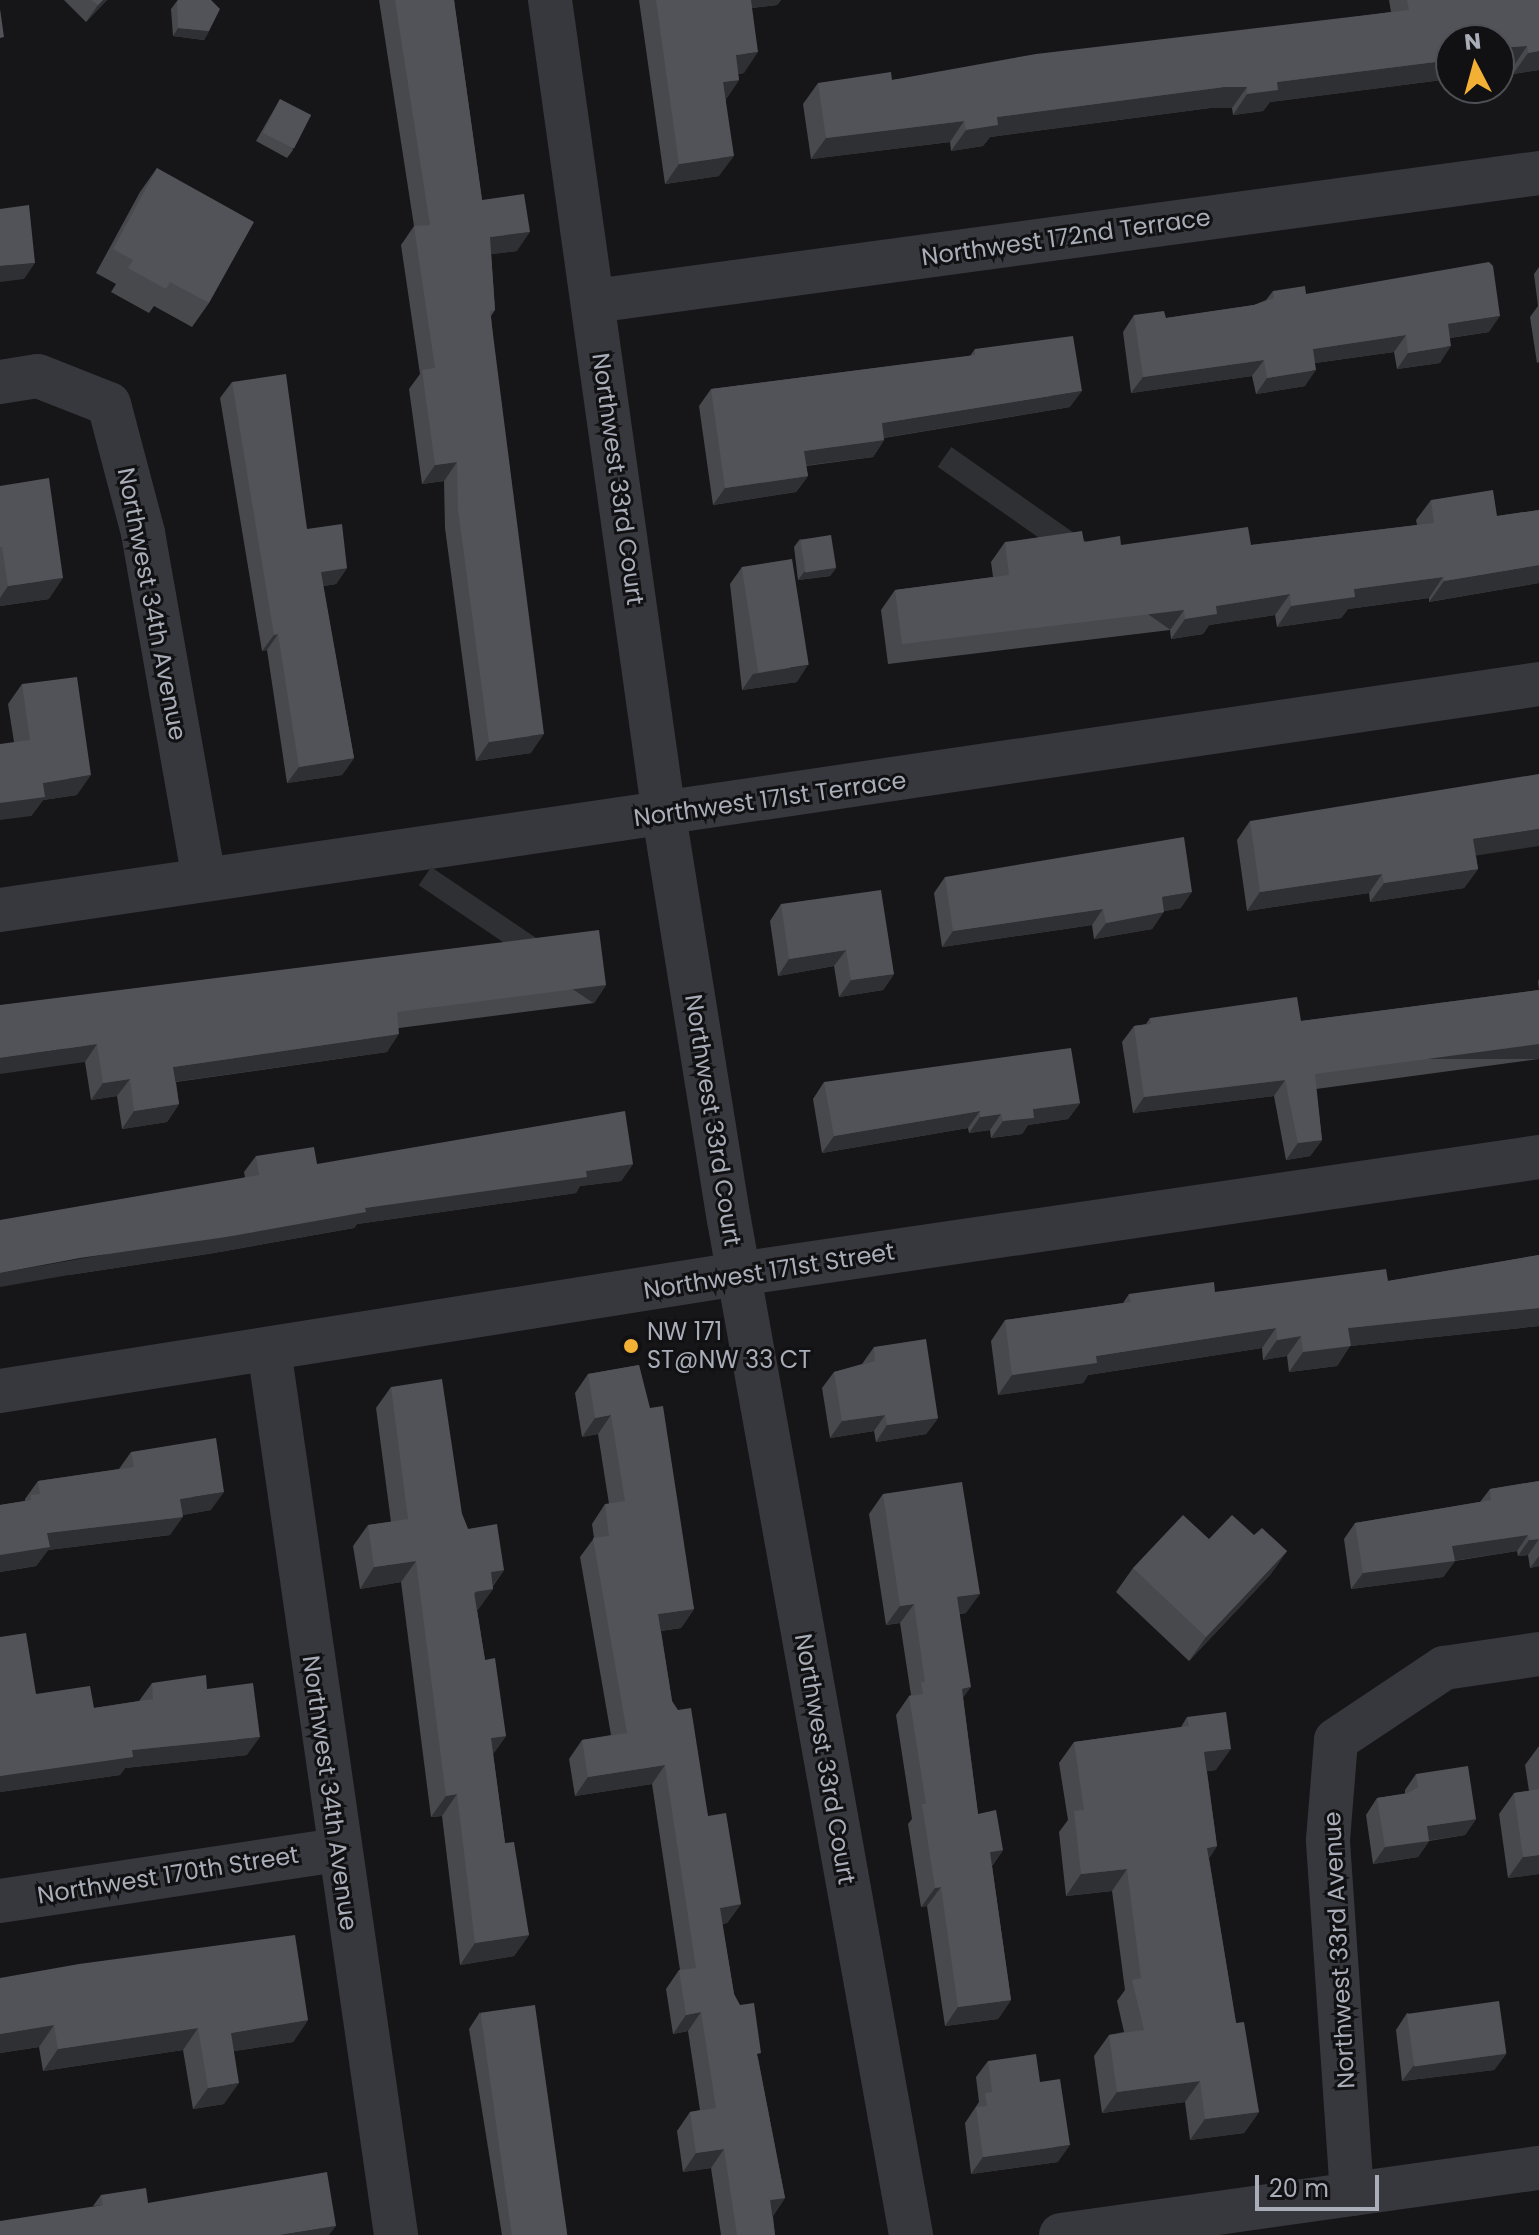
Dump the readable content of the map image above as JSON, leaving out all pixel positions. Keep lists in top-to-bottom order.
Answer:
{
  "streets": {
    "street": [
      "Northwest 172nd Terrace",
      "Northwest 33rd Court",
      "Northwest 34th Avenue",
      "Northwest 171st Terrace",
      "Northwest 171st Street",
      "Northwest 170th Street",
      "Northwest 33rd Avenue"
    ]
  },
  "crossings": [
    ["Northwest 172nd Terrace", "Northwest 33rd Court"],
    ["Northwest 33rd Court", "Northwest 171st Terrace"],
    ["Northwest 33rd Court", "Northwest 171st Street"],
    ["Northwest 34th Avenue", "Northwest 171st Terrace"],
    ["Northwest 34th Avenue", "Northwest 171st Street"],
    ["Northwest 34th Avenue", "Northwest 170th Street"]
  ],
  "places": ["NW 171 ST@NW 33 CT"],
  "scale_bar": "20 m",
  "north": "top"
}
